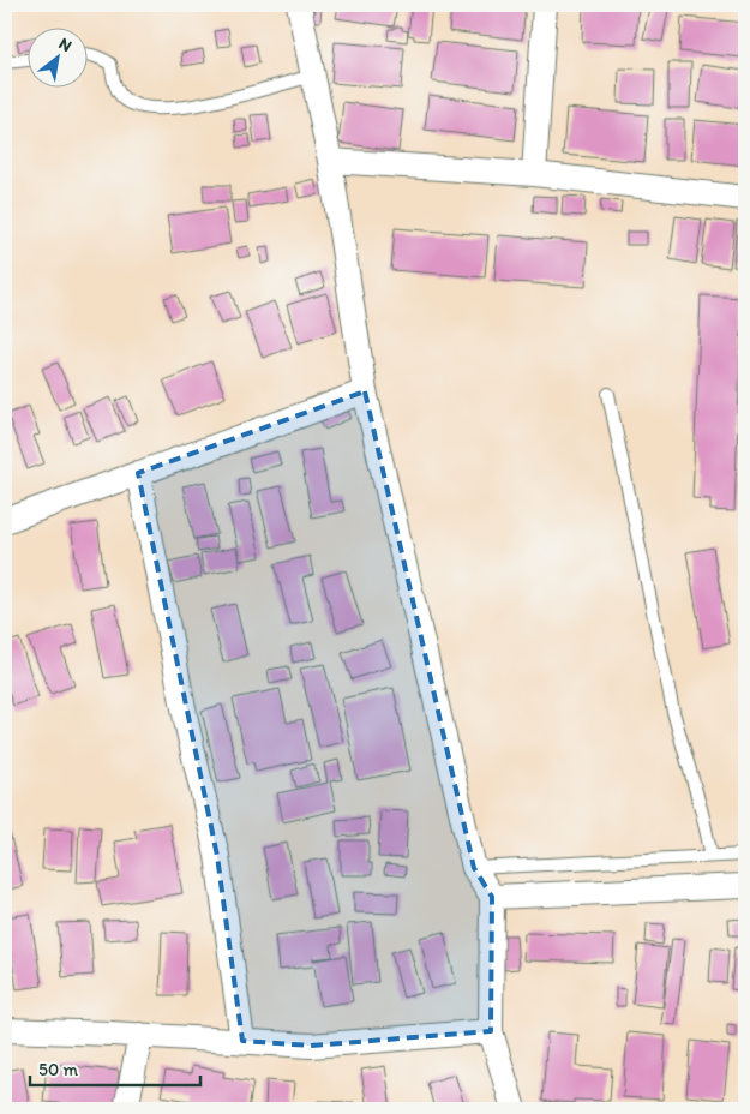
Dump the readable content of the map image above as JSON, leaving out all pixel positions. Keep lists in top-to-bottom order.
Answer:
{
  "scale_bar": "50 m",
  "north": "top right"
}
